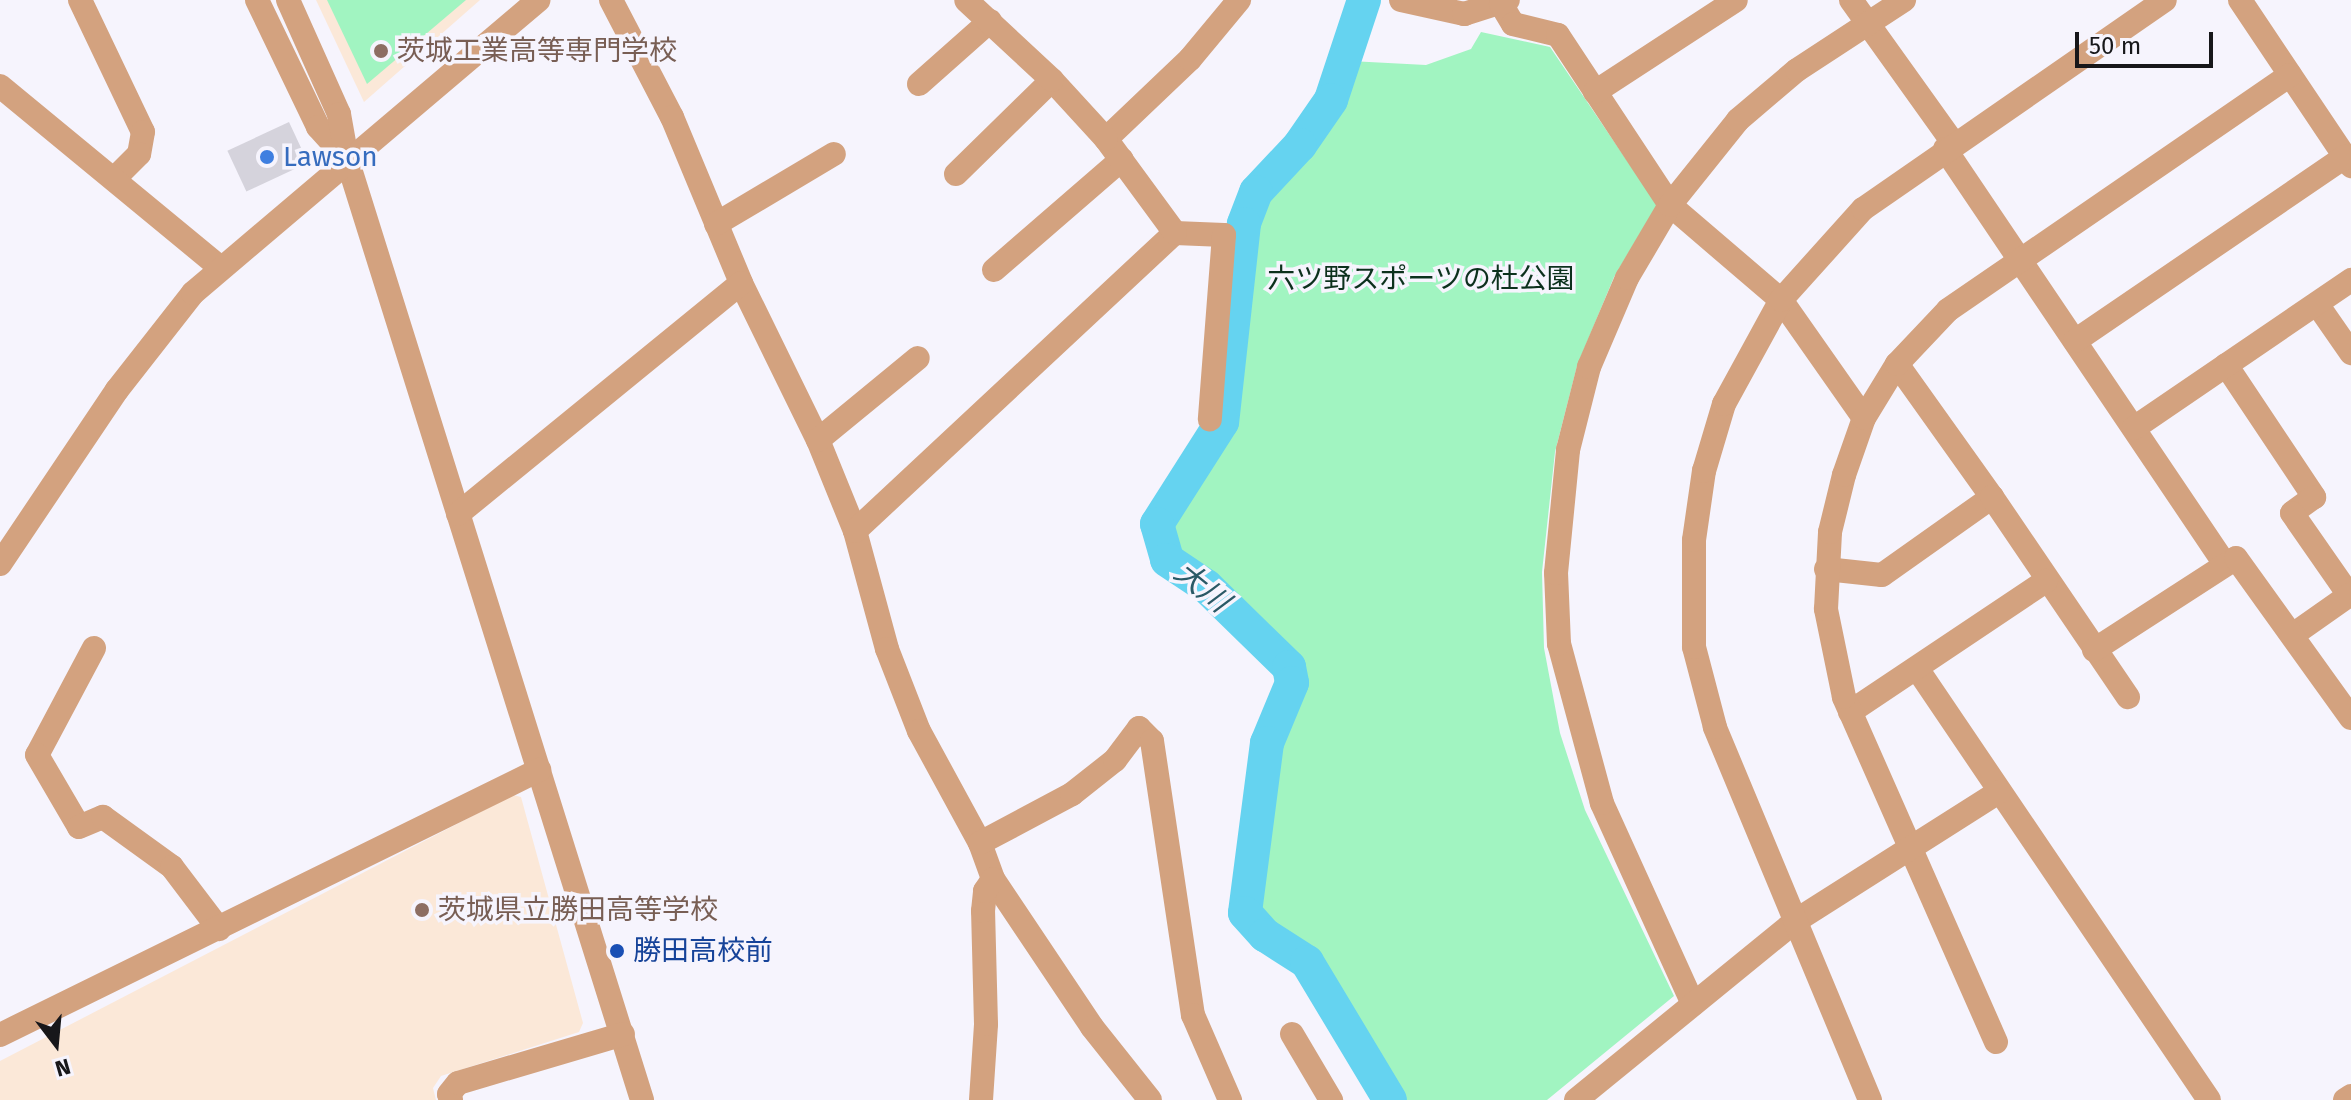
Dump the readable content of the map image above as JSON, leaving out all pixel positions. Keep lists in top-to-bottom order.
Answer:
{
  "water": ["大川"],
  "parks": ["六ツ野スポーツの杜公園"],
  "places": [
    "茨城工業高等専門学校",
    "Lawson",
    "茨城県立勝田高等学校",
    "勝田高校前"
  ],
  "scale_bar": "50 m",
  "north": "bottom"
}
